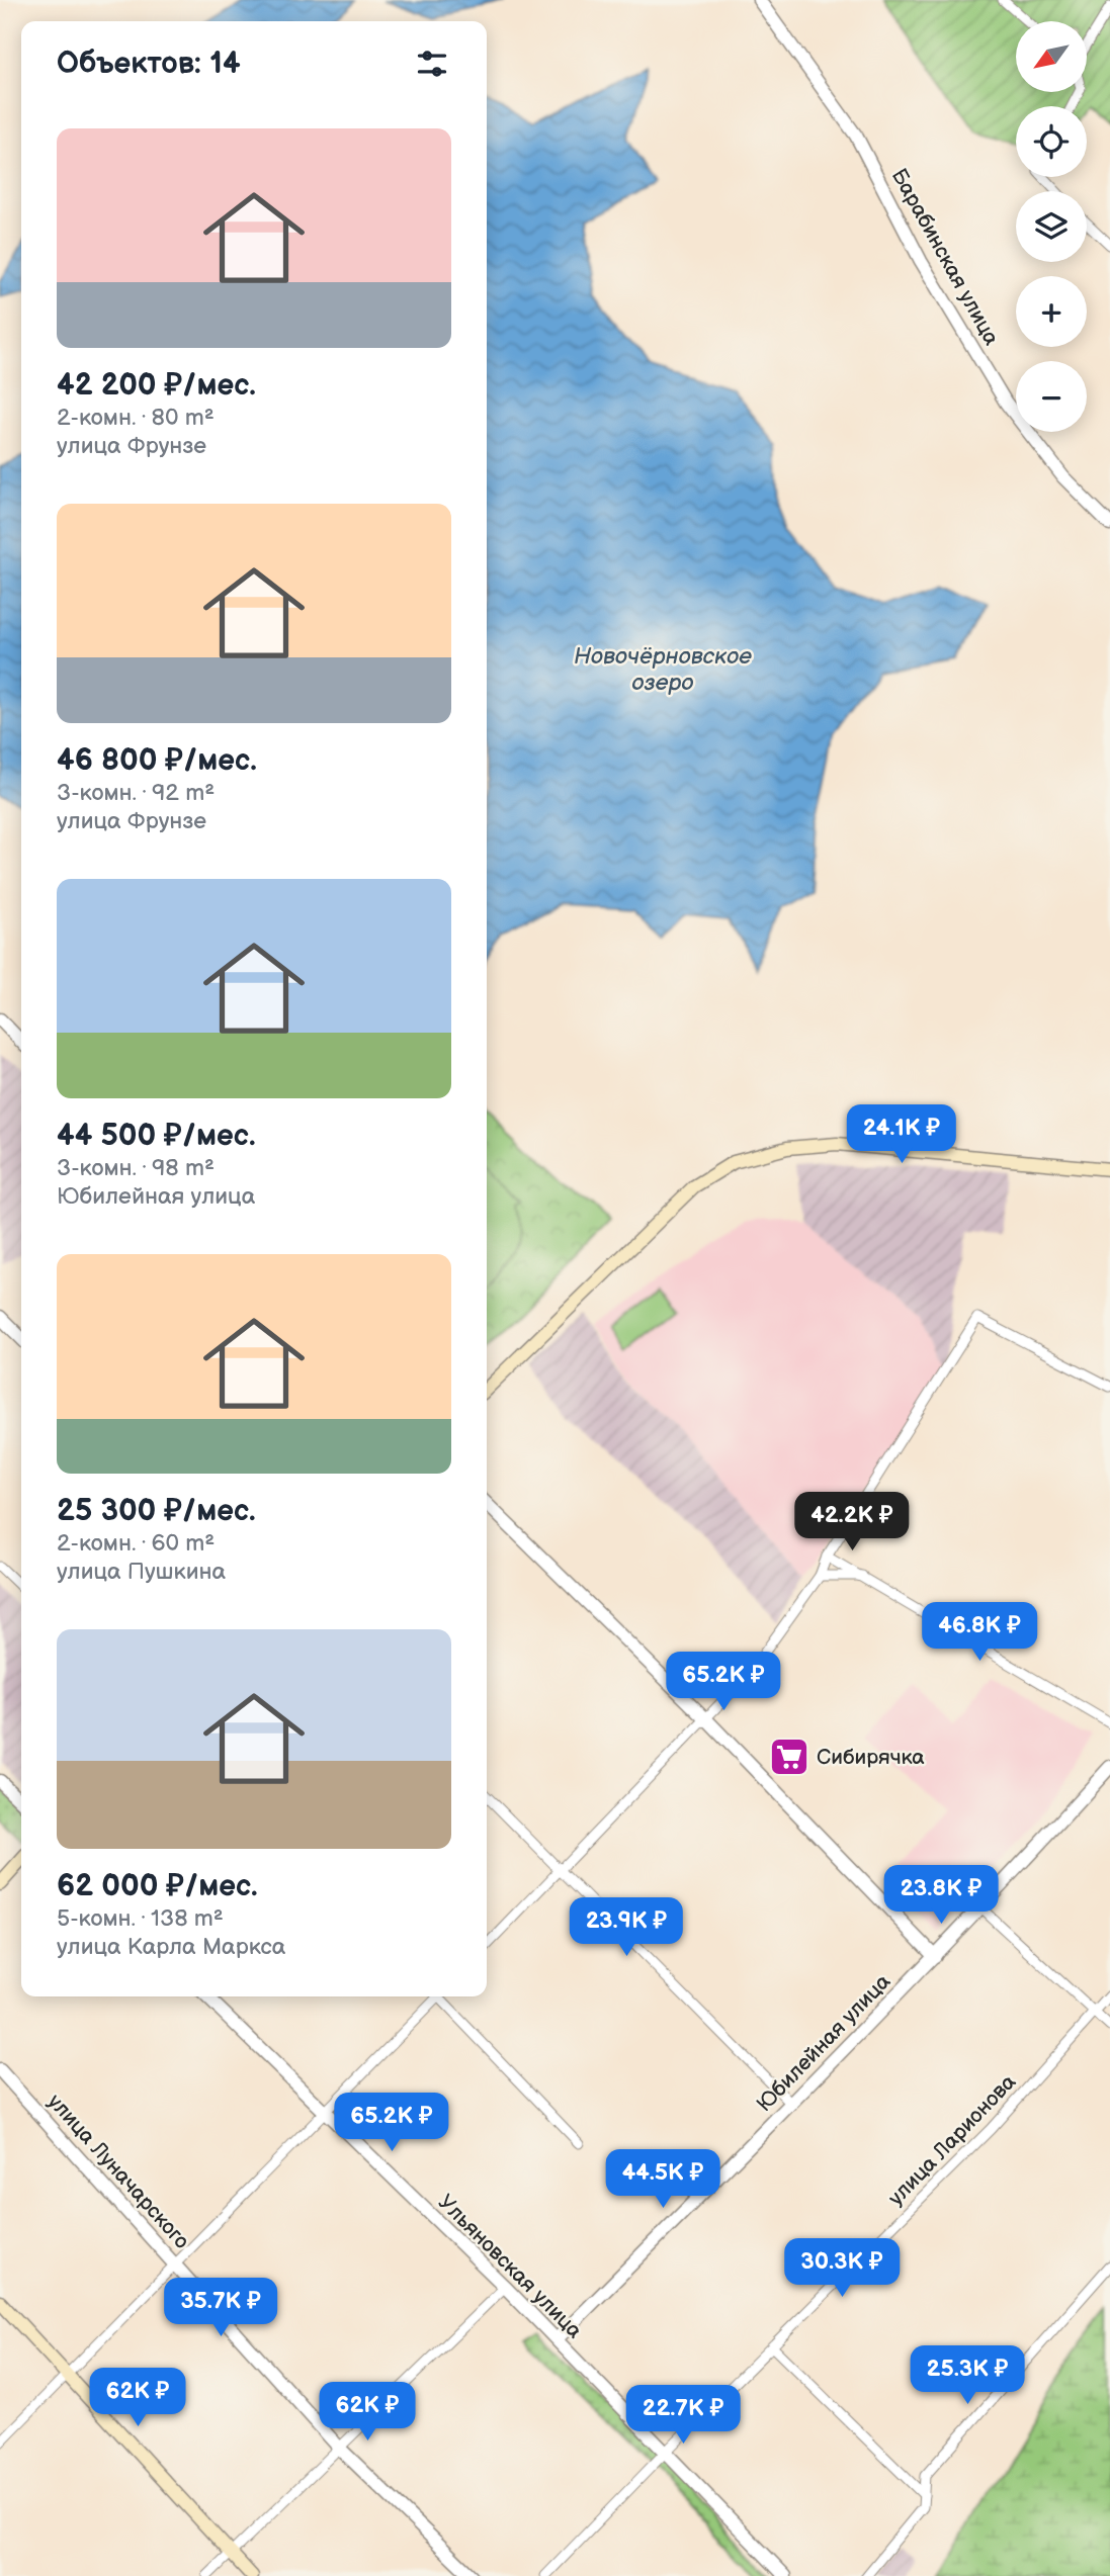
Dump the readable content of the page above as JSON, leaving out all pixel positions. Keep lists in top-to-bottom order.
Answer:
{
  "streets": {
    "street": [
      "Барабинская улица",
      "Юбилейная улица",
      "улица Ларионова",
      "улица Луначарского",
      "Ульяновская улица"
    ]
  },
  "crossings": [
    ["Юбилейная улица", "Ульяновская улица"],
    ["улица Ларионова", "Ульяновская улица"]
  ],
  "water": ["Новочёрновское озеро"],
  "places": {
    "supermarket": ["Сибирячка"]
  },
  "north": "bottom left",
  "page": {
    "map_buttons": ["+", "−"],
    "heading": "Объектов: 14",
    "list": [
      {
        "name": "42 200 ₽/мес.",
        "note": "2-комн. · 80 m² · улица Фрунзе"
      },
      {
        "name": "46 800 ₽/мес.",
        "note": "3-комн. · 92 m² · улица Фрунзе"
      },
      {
        "name": "44 500 ₽/мес.",
        "note": "3-комн. · 98 m² · Юбилейная улица"
      },
      {
        "name": "25 300 ₽/мес.",
        "note": "2-комн. · 60 m² · улица Пушкина"
      },
      {
        "name": "62 000 ₽/мес.",
        "note": "5-комн. · 138 m² · улица Карла Маркса"
      }
    ],
    "price": [
      "24.1K ₽",
      "42.2K ₽",
      "46.8K ₽",
      "65.2K ₽",
      "23.8K ₽",
      "23.9K ₽",
      "65.2K ₽",
      "44.5K ₽",
      "30.3K ₽",
      "35.7K ₽",
      "25.3K ₽",
      "62K ₽",
      "62K ₽",
      "22.7K ₽"
    ]
  }
}
